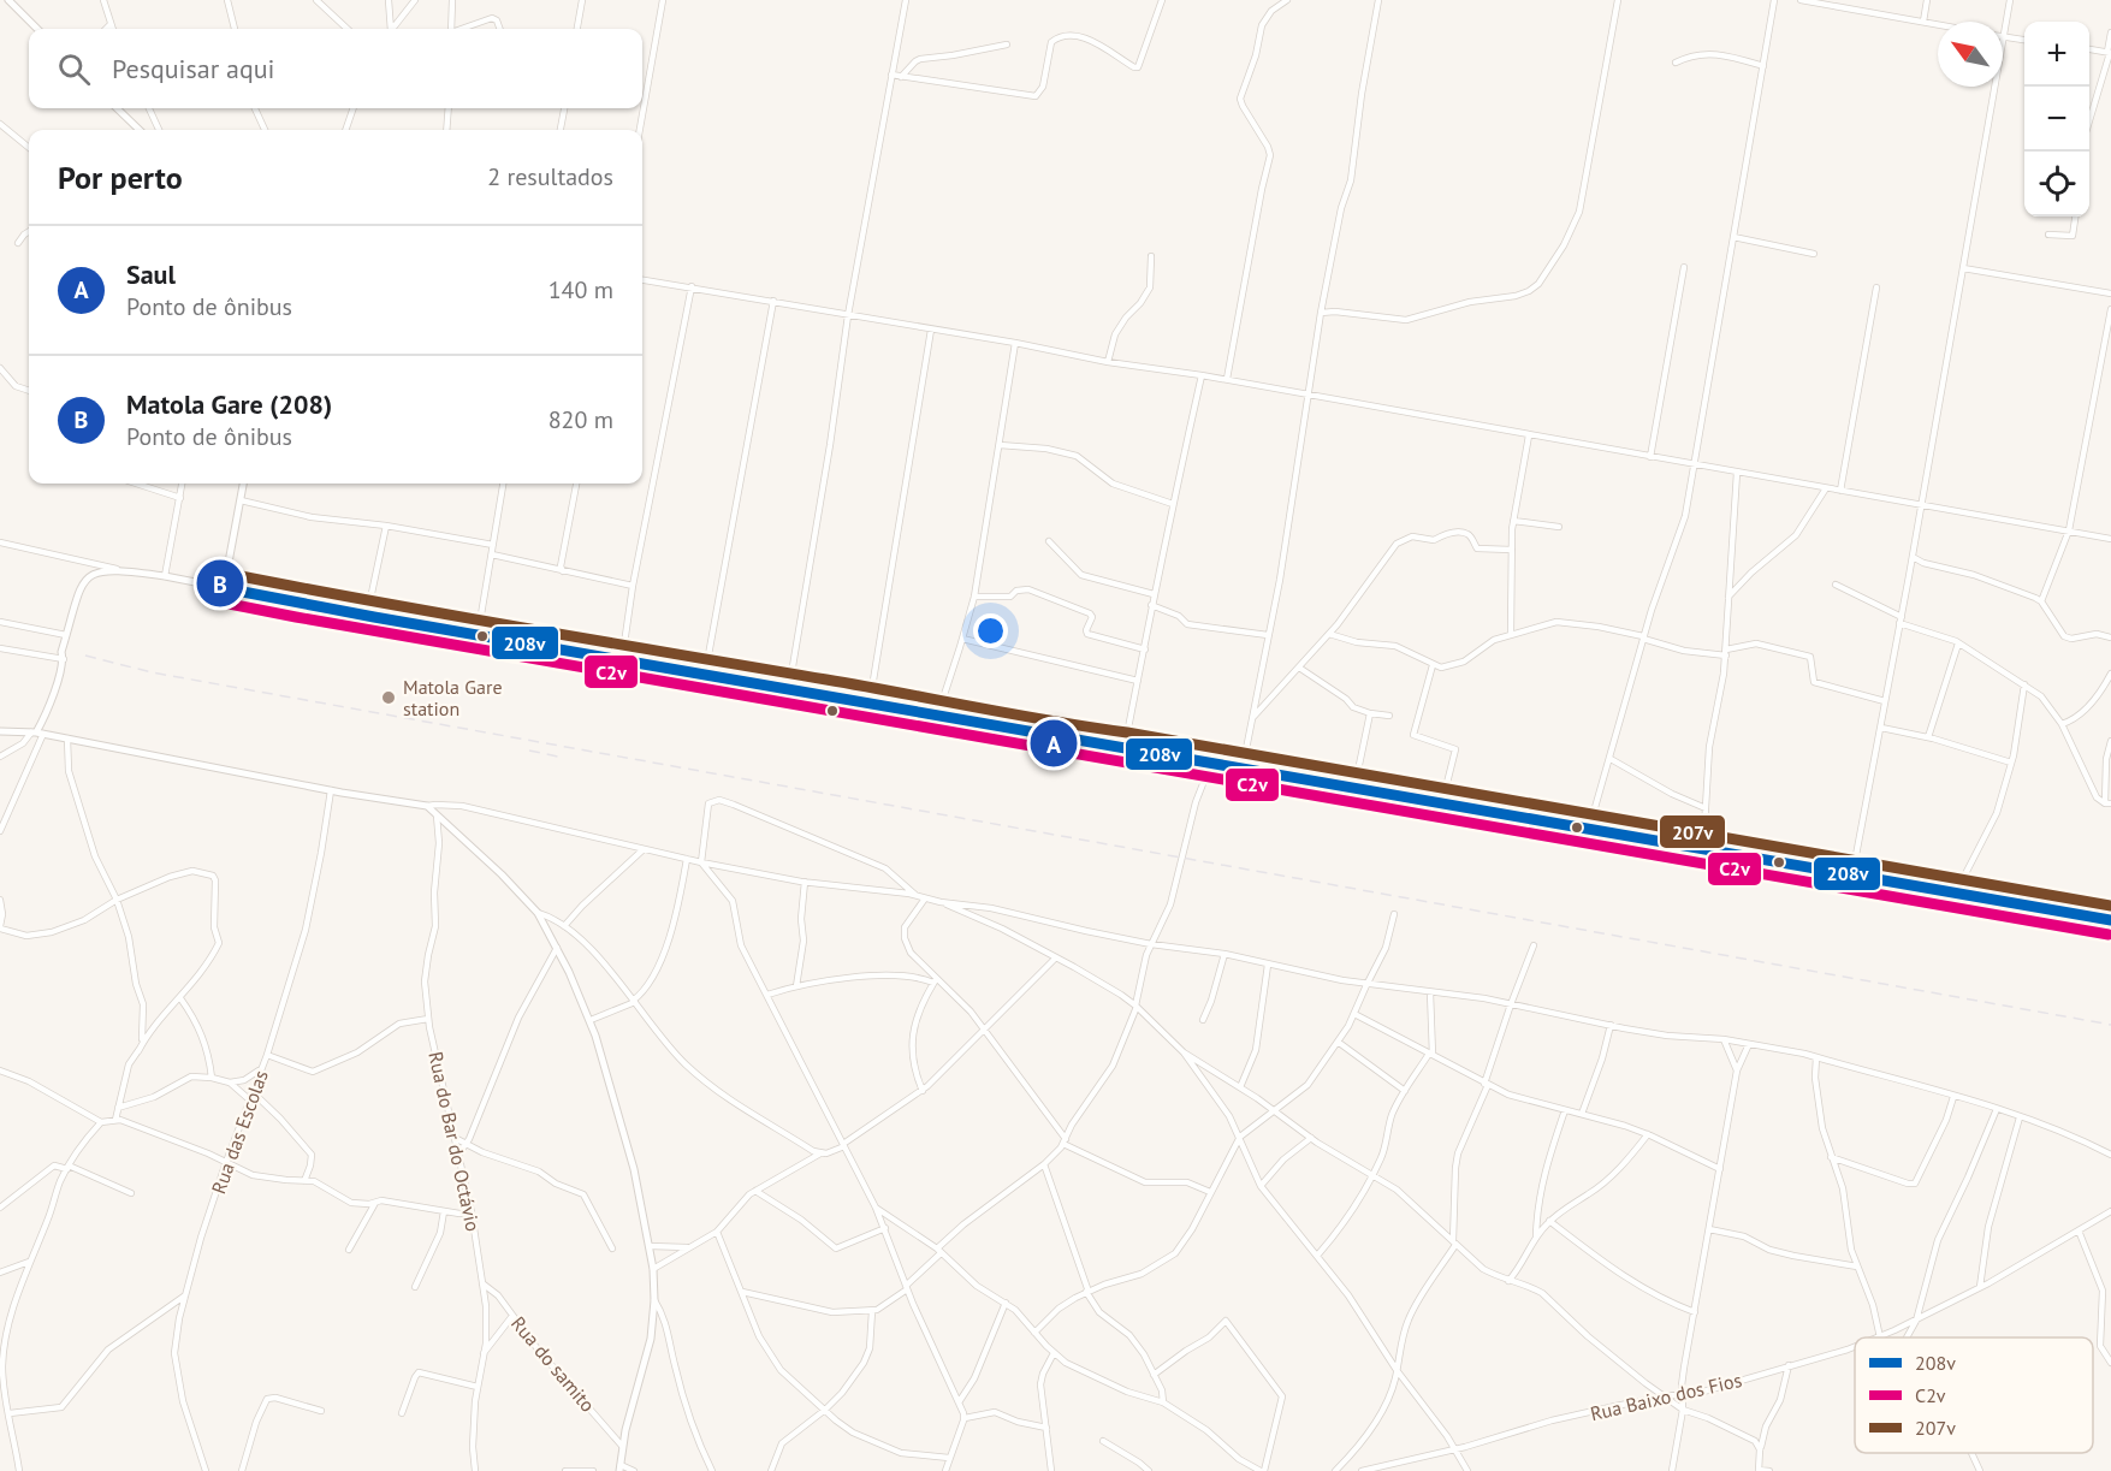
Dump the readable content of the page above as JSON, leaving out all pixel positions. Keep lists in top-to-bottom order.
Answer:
{
  "streets": {
    "street": [
      "Rua das Escolas",
      "Rua do Bar do Octávio",
      "Rua do samito",
      "Rua Baixo dos Fios"
    ]
  },
  "crossings": [
    ["Rua do Bar do Octávio", "Rua do samito"]
  ],
  "places": ["Matola Gare station"],
  "lines": ["transit line C2v", "transit line 208v", "transit line 207v"],
  "legend": ["208v", "C2v", "207v"],
  "north": "top left",
  "page": {
    "map_buttons": ["+", "−"],
    "search": "Pesquisar aqui",
    "heading": ["Por perto", "2 resultados"],
    "list": [
      {
        "mark": "A",
        "name": "Saul",
        "note": "Ponto de ônibus",
        "value": "140 m"
      },
      {
        "mark": "B",
        "name": "Matola Gare (208)",
        "note": "Ponto de ônibus",
        "value": "820 m"
      }
    ],
    "pins": ["B", "A"]
  }
}
